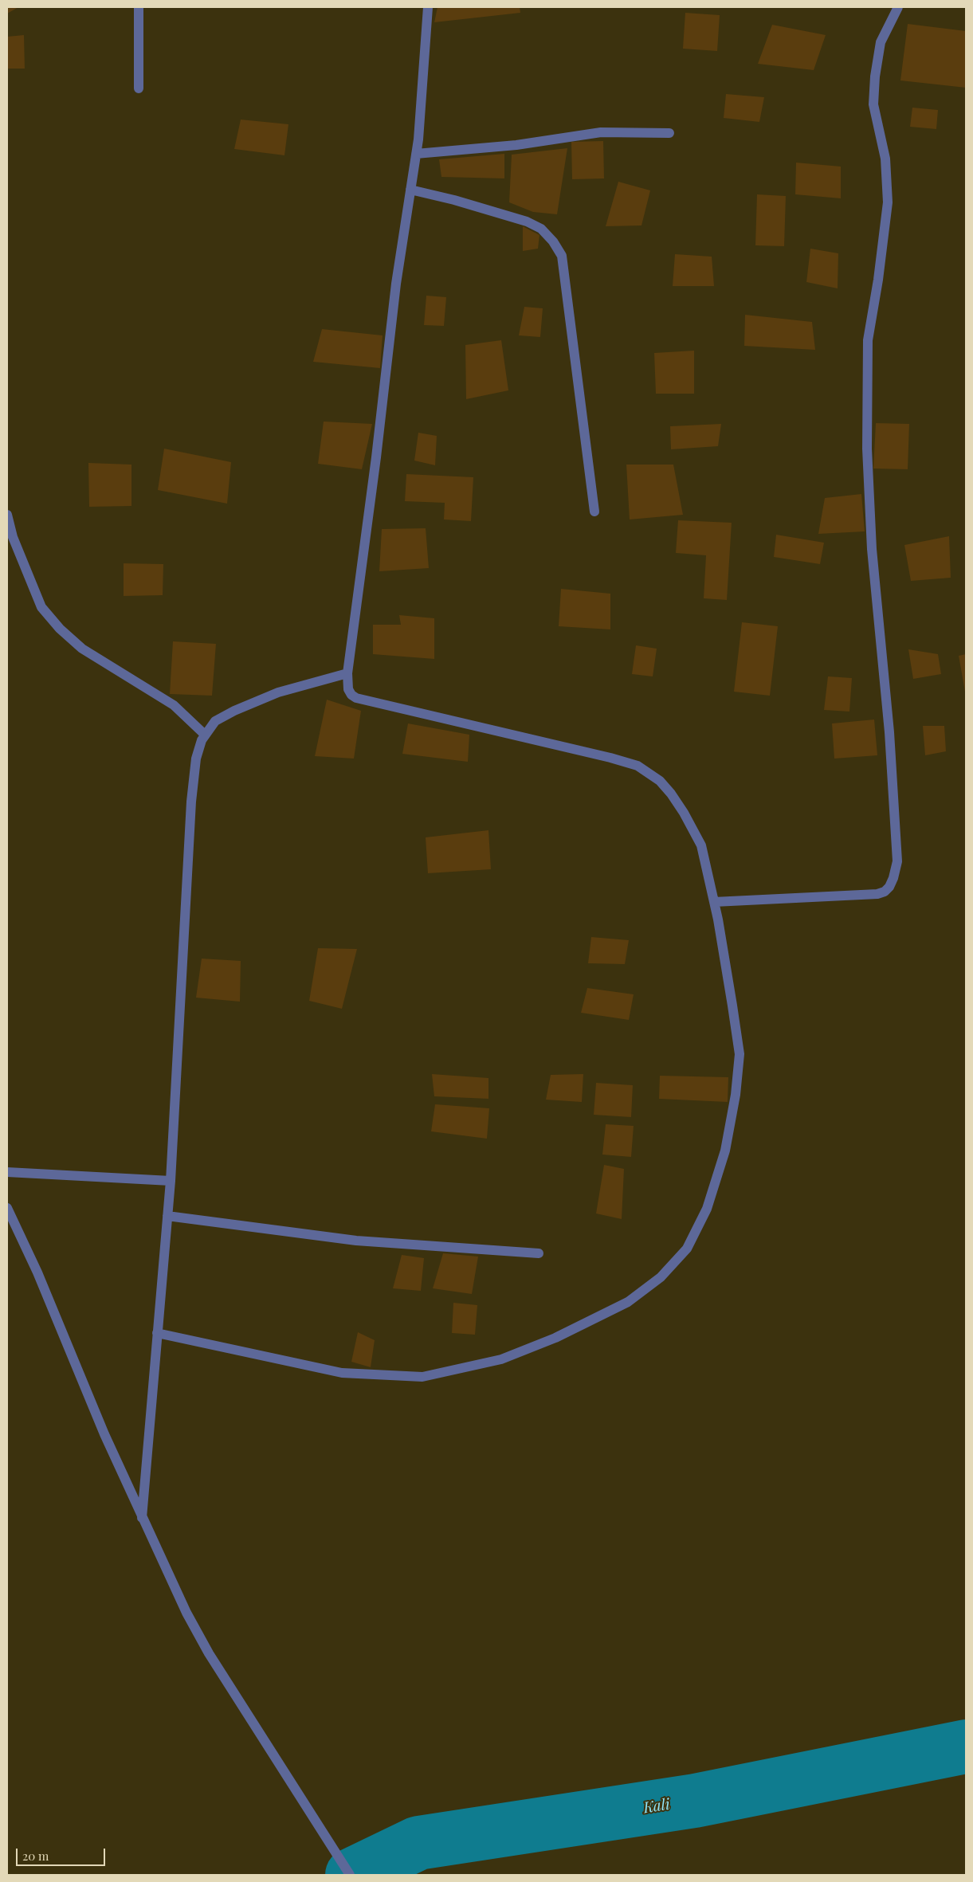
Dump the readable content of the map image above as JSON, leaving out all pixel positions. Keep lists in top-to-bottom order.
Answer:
{
  "water": ["Kali"],
  "scale_bar": "20 m"
}
